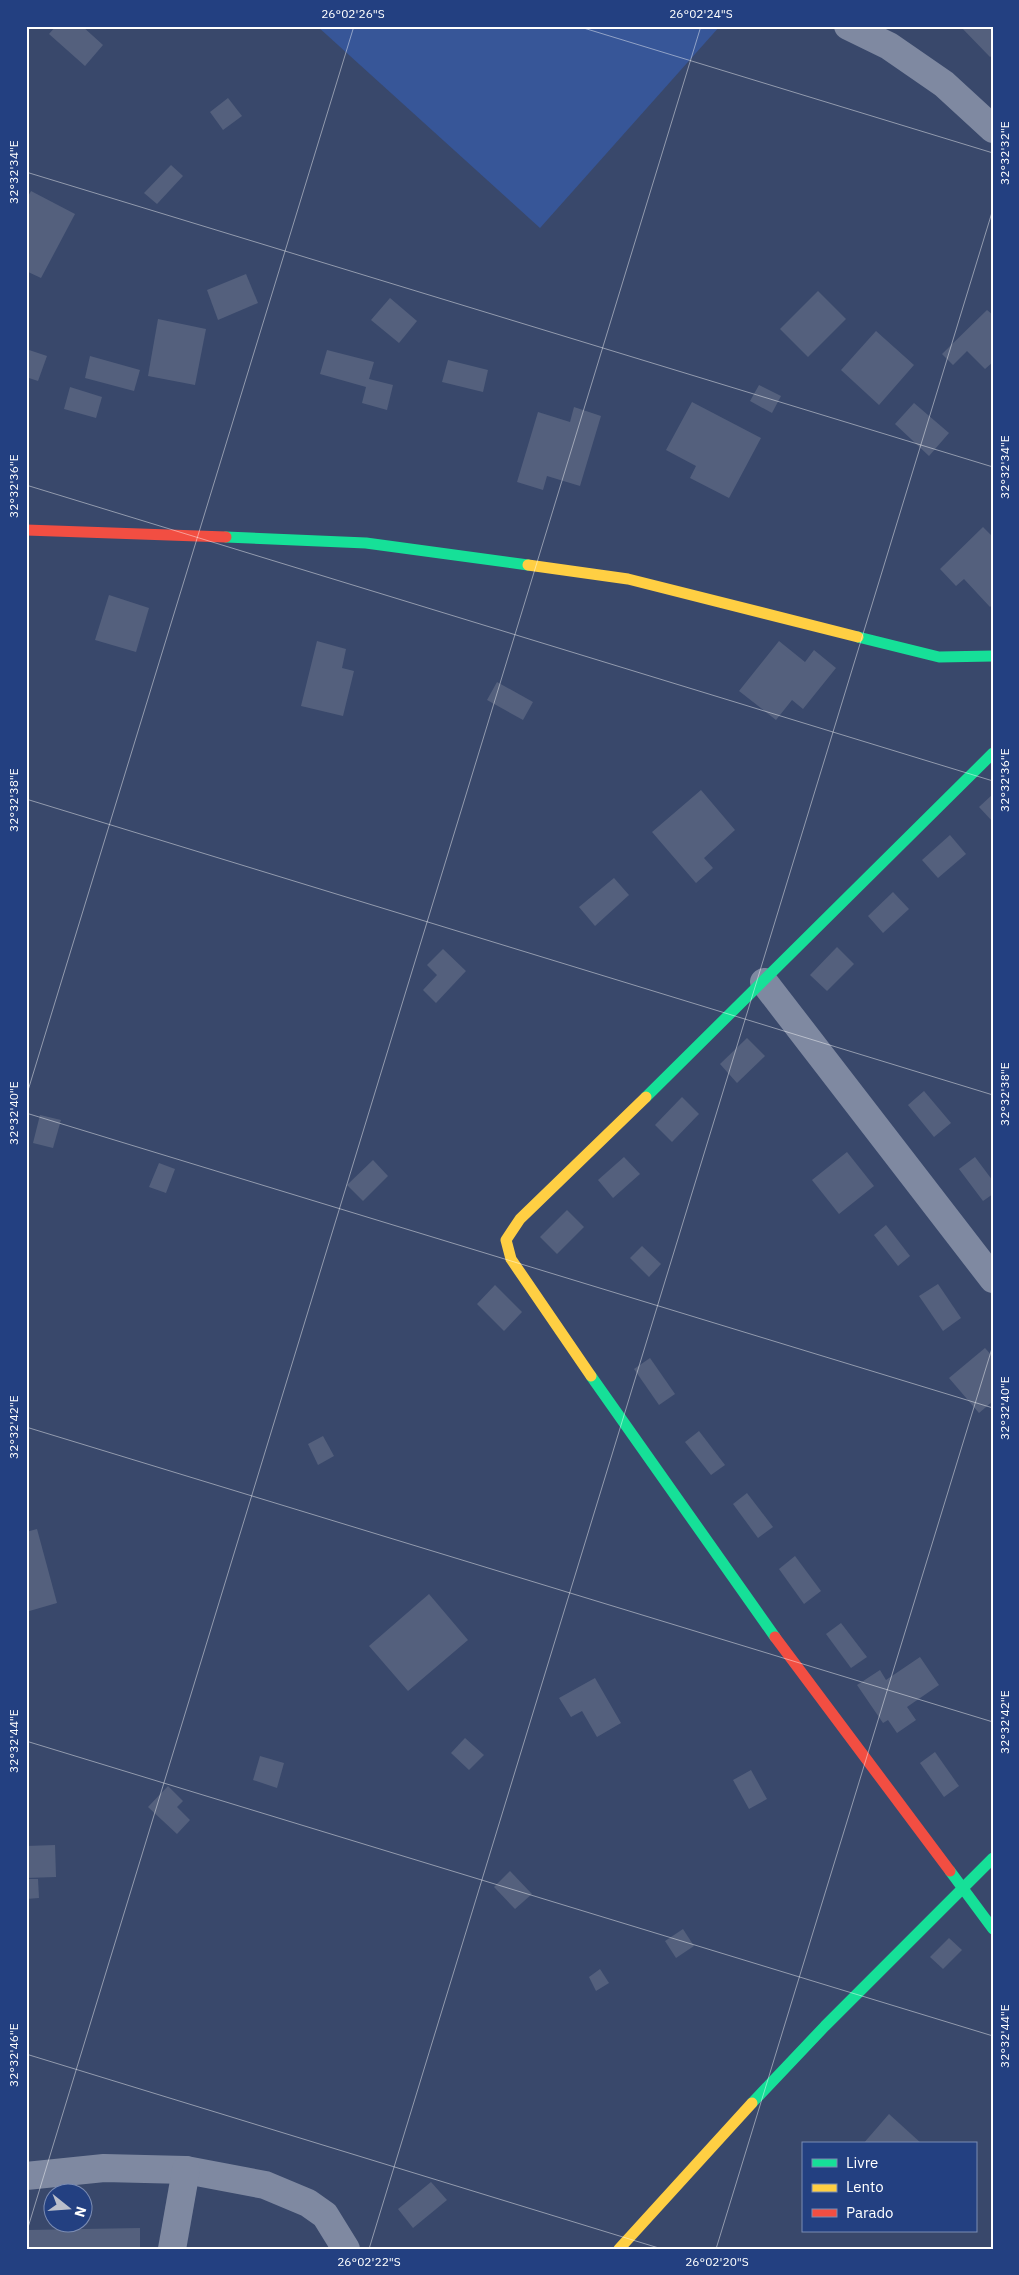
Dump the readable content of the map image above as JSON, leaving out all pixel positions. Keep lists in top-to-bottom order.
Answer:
{
  "legend": ["Livre", "Lento", "Parado"],
  "north": "right",
  "coordinates": [
    "26°02'26\"S",
    "26°02'24\"S",
    "32°32'32\"E",
    "32°32'34\"E",
    "32°32'36\"E",
    "32°32'38\"E",
    "32°32'40\"E",
    "32°32'42\"E",
    "32°32'44\"E",
    "32°32'46\"E",
    "26°02'22\"S",
    "26°02'20\"S"
  ]
}
